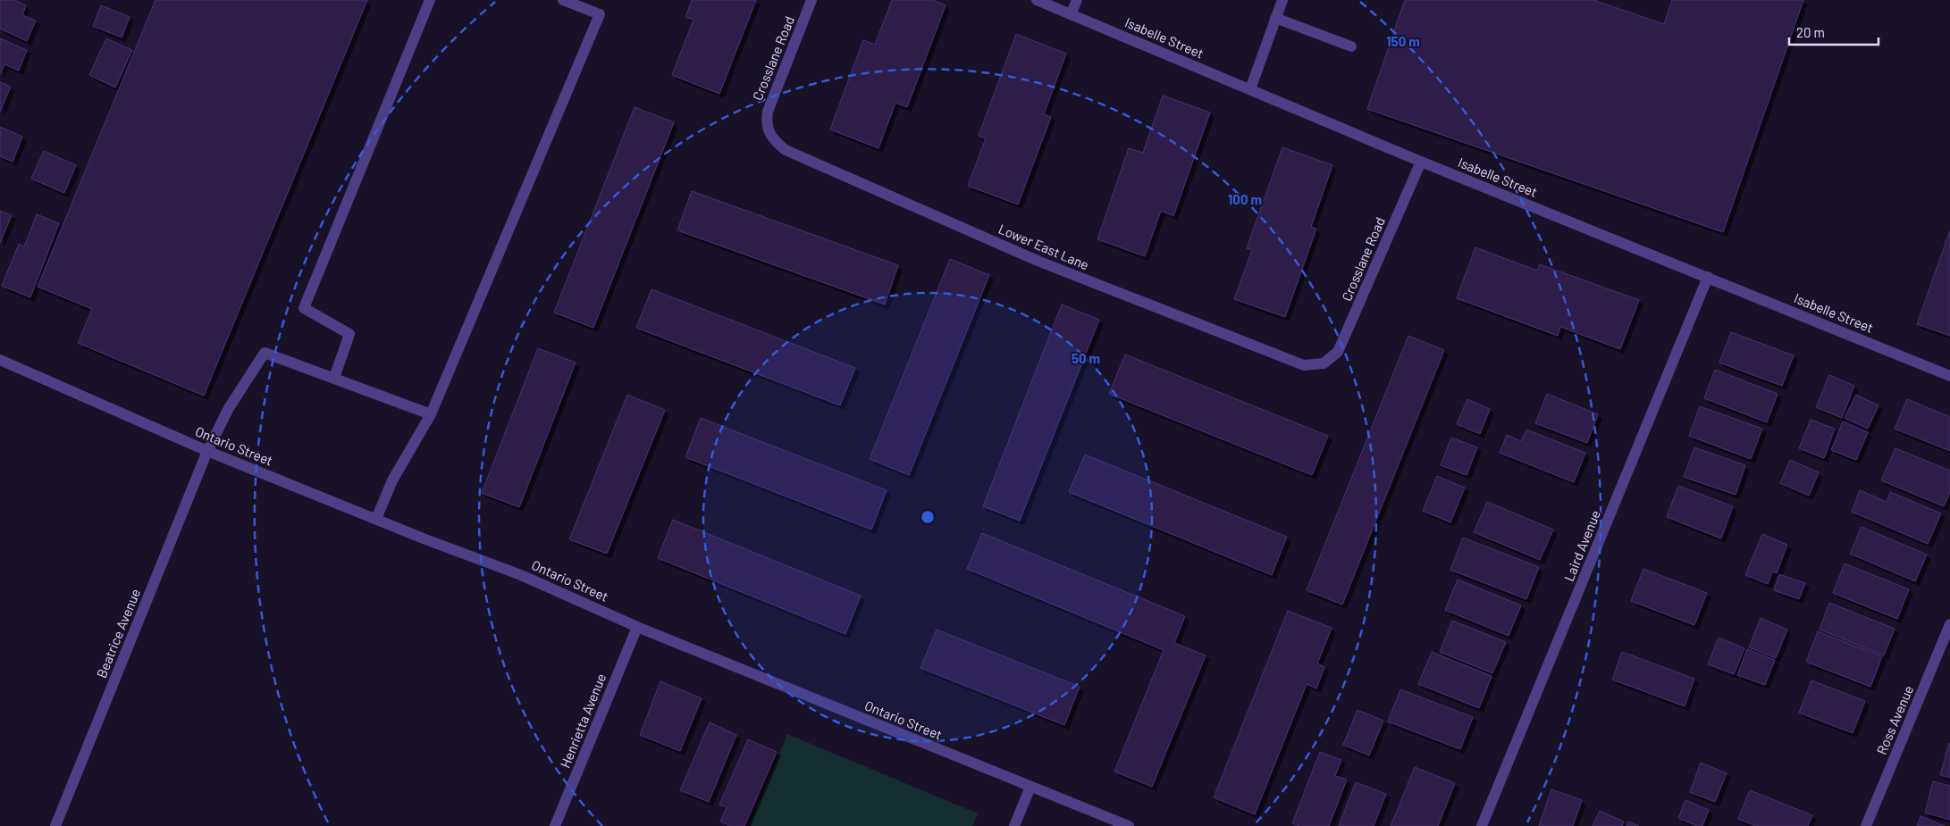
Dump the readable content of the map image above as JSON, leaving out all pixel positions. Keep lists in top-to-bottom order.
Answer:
{
  "streets": {
    "street": [
      "Isabelle Street",
      "Crosslane Road",
      "Lower East Lane",
      "Ontario Street",
      "Laird Avenue",
      "Beatrice Avenue",
      "Ross Avenue",
      "Henrietta Avenue"
    ]
  },
  "crossings": [
    ["Isabelle Street", "Crosslane Road"],
    ["Isabelle Street", "Laird Avenue"],
    ["Crosslane Road", "Lower East Lane"],
    ["Ontario Street", "Beatrice Avenue"],
    ["Ontario Street", "Henrietta Avenue"]
  ],
  "scale_bar": "20 m",
  "rings": ["150 m", "100 m", "50 m"]
}
